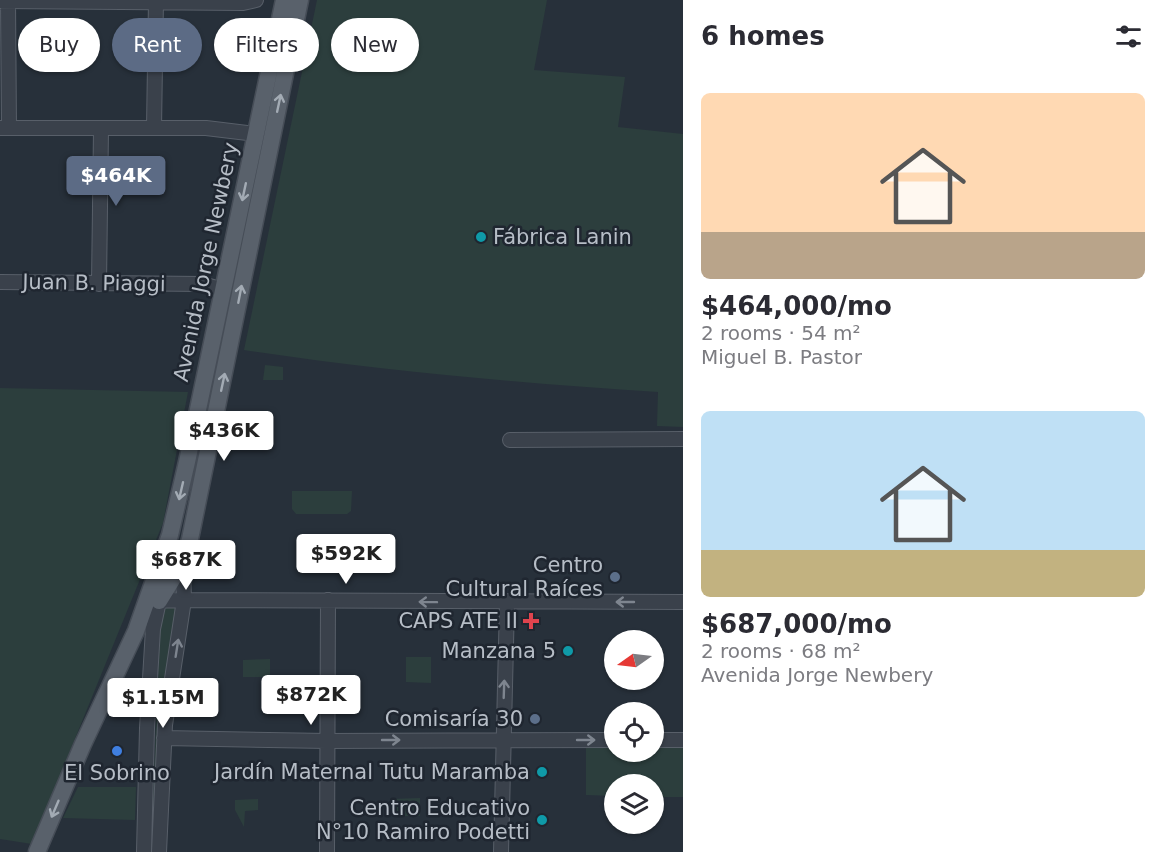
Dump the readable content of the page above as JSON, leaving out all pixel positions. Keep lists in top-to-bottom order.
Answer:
{
  "streets": {
    "main road": ["Avenida Jorge Newbery"],
    "street": ["Juan B. Piaggi"]
  },
  "crossings": [
    ["Avenida Jorge Newbery", "Juan B. Piaggi"]
  ],
  "places": {
    "other": [
      "Fábrica Lanin",
      "Centro Cultural Raíces",
      "Manzana 5",
      "Comisaría 30",
      "El Sobrino",
      "Jardín Maternal Tutu Maramba",
      "Centro Educativo N°10 Ramiro Podetti"
    ],
    "health": ["CAPS ATE II"]
  },
  "north": "left",
  "page": {
    "heading": "6 homes",
    "chip": [
      "Buy",
      "Rent",
      "Filters",
      "New"
    ],
    "list": [
      {
        "name": "$464,000/mo",
        "note": "2 rooms · 54 m² · Miguel B. Pastor"
      },
      {
        "name": "$687,000/mo",
        "note": "2 rooms · 68 m² · Avenida Jorge Newbery"
      }
    ],
    "price": [
      "$464K",
      "$436K",
      "$592K",
      "$687K",
      "$872K",
      "$1.15M"
    ]
  }
}
